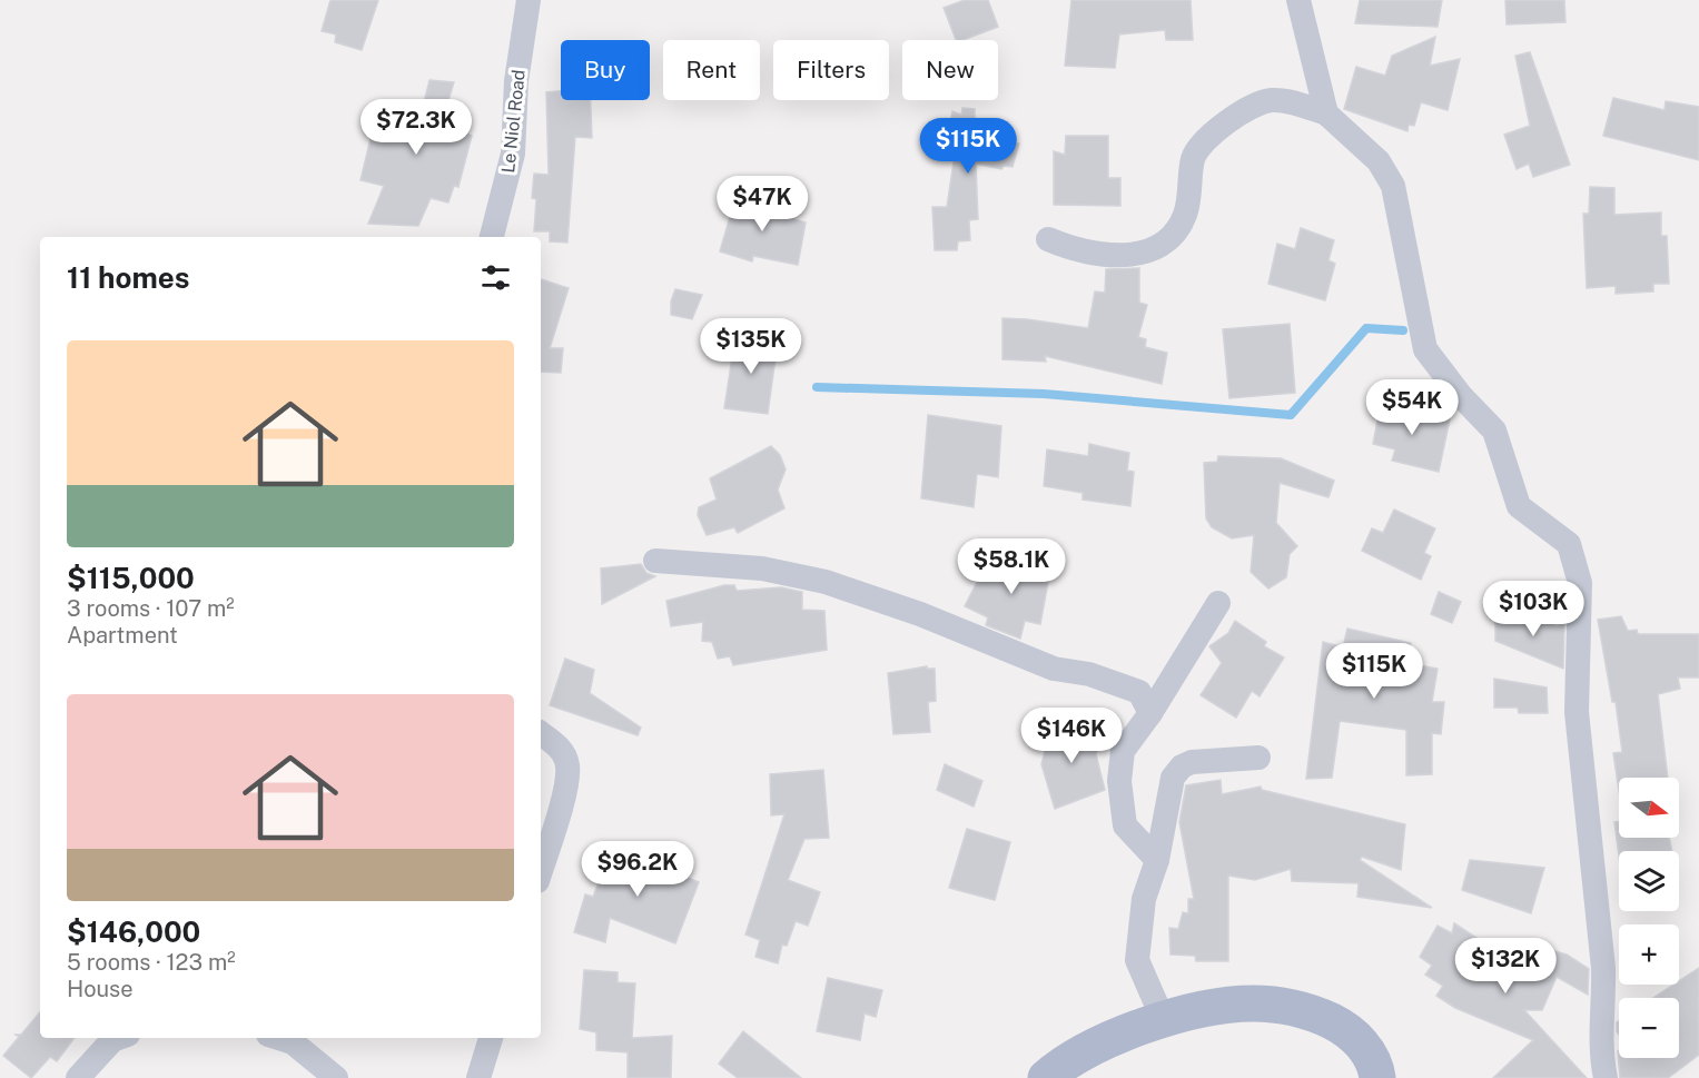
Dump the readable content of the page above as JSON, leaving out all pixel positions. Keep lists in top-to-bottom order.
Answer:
{
  "streets": {
    "street": ["Le Niol Road"]
  },
  "north": "right",
  "page": {
    "chip": [
      "Buy",
      "Rent",
      "Filters",
      "New"
    ],
    "price": [
      "$72.3K",
      "$115K",
      "$47K",
      "$135K",
      "$54K",
      "$58.1K",
      "$103K",
      "$115K",
      "$146K",
      "$96.2K",
      "$132K"
    ],
    "heading": "11 homes",
    "list": [
      {
        "name": "$115,000",
        "note": "3 rooms · 107 m² · Apartment"
      },
      {
        "name": "$146,000",
        "note": "5 rooms · 123 m² · House"
      }
    ],
    "map_buttons": ["+", "−"]
  }
}
